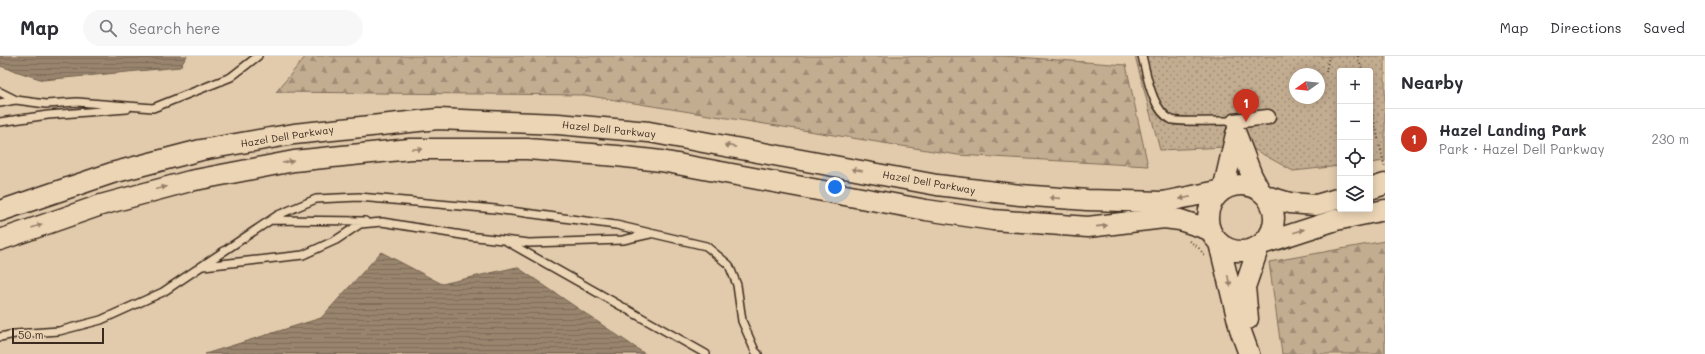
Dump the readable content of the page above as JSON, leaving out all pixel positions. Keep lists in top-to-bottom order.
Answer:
{
  "streets": {
    "main road": ["Hazel Dell Parkway"]
  },
  "scale_bar": "50 m",
  "north": "left",
  "page": {
    "header": "Map",
    "search": "Search here",
    "nav": ["Map", "Directions", "Saved"],
    "heading": "Nearby",
    "map_buttons": ["+", "−"],
    "pins": "1",
    "list": [
      {
        "mark": "1",
        "name": "Hazel Landing Park",
        "note": "Park · Hazel Dell Parkway",
        "value": "230 m"
      }
    ],
    "scale": "50 m"
  }
}
